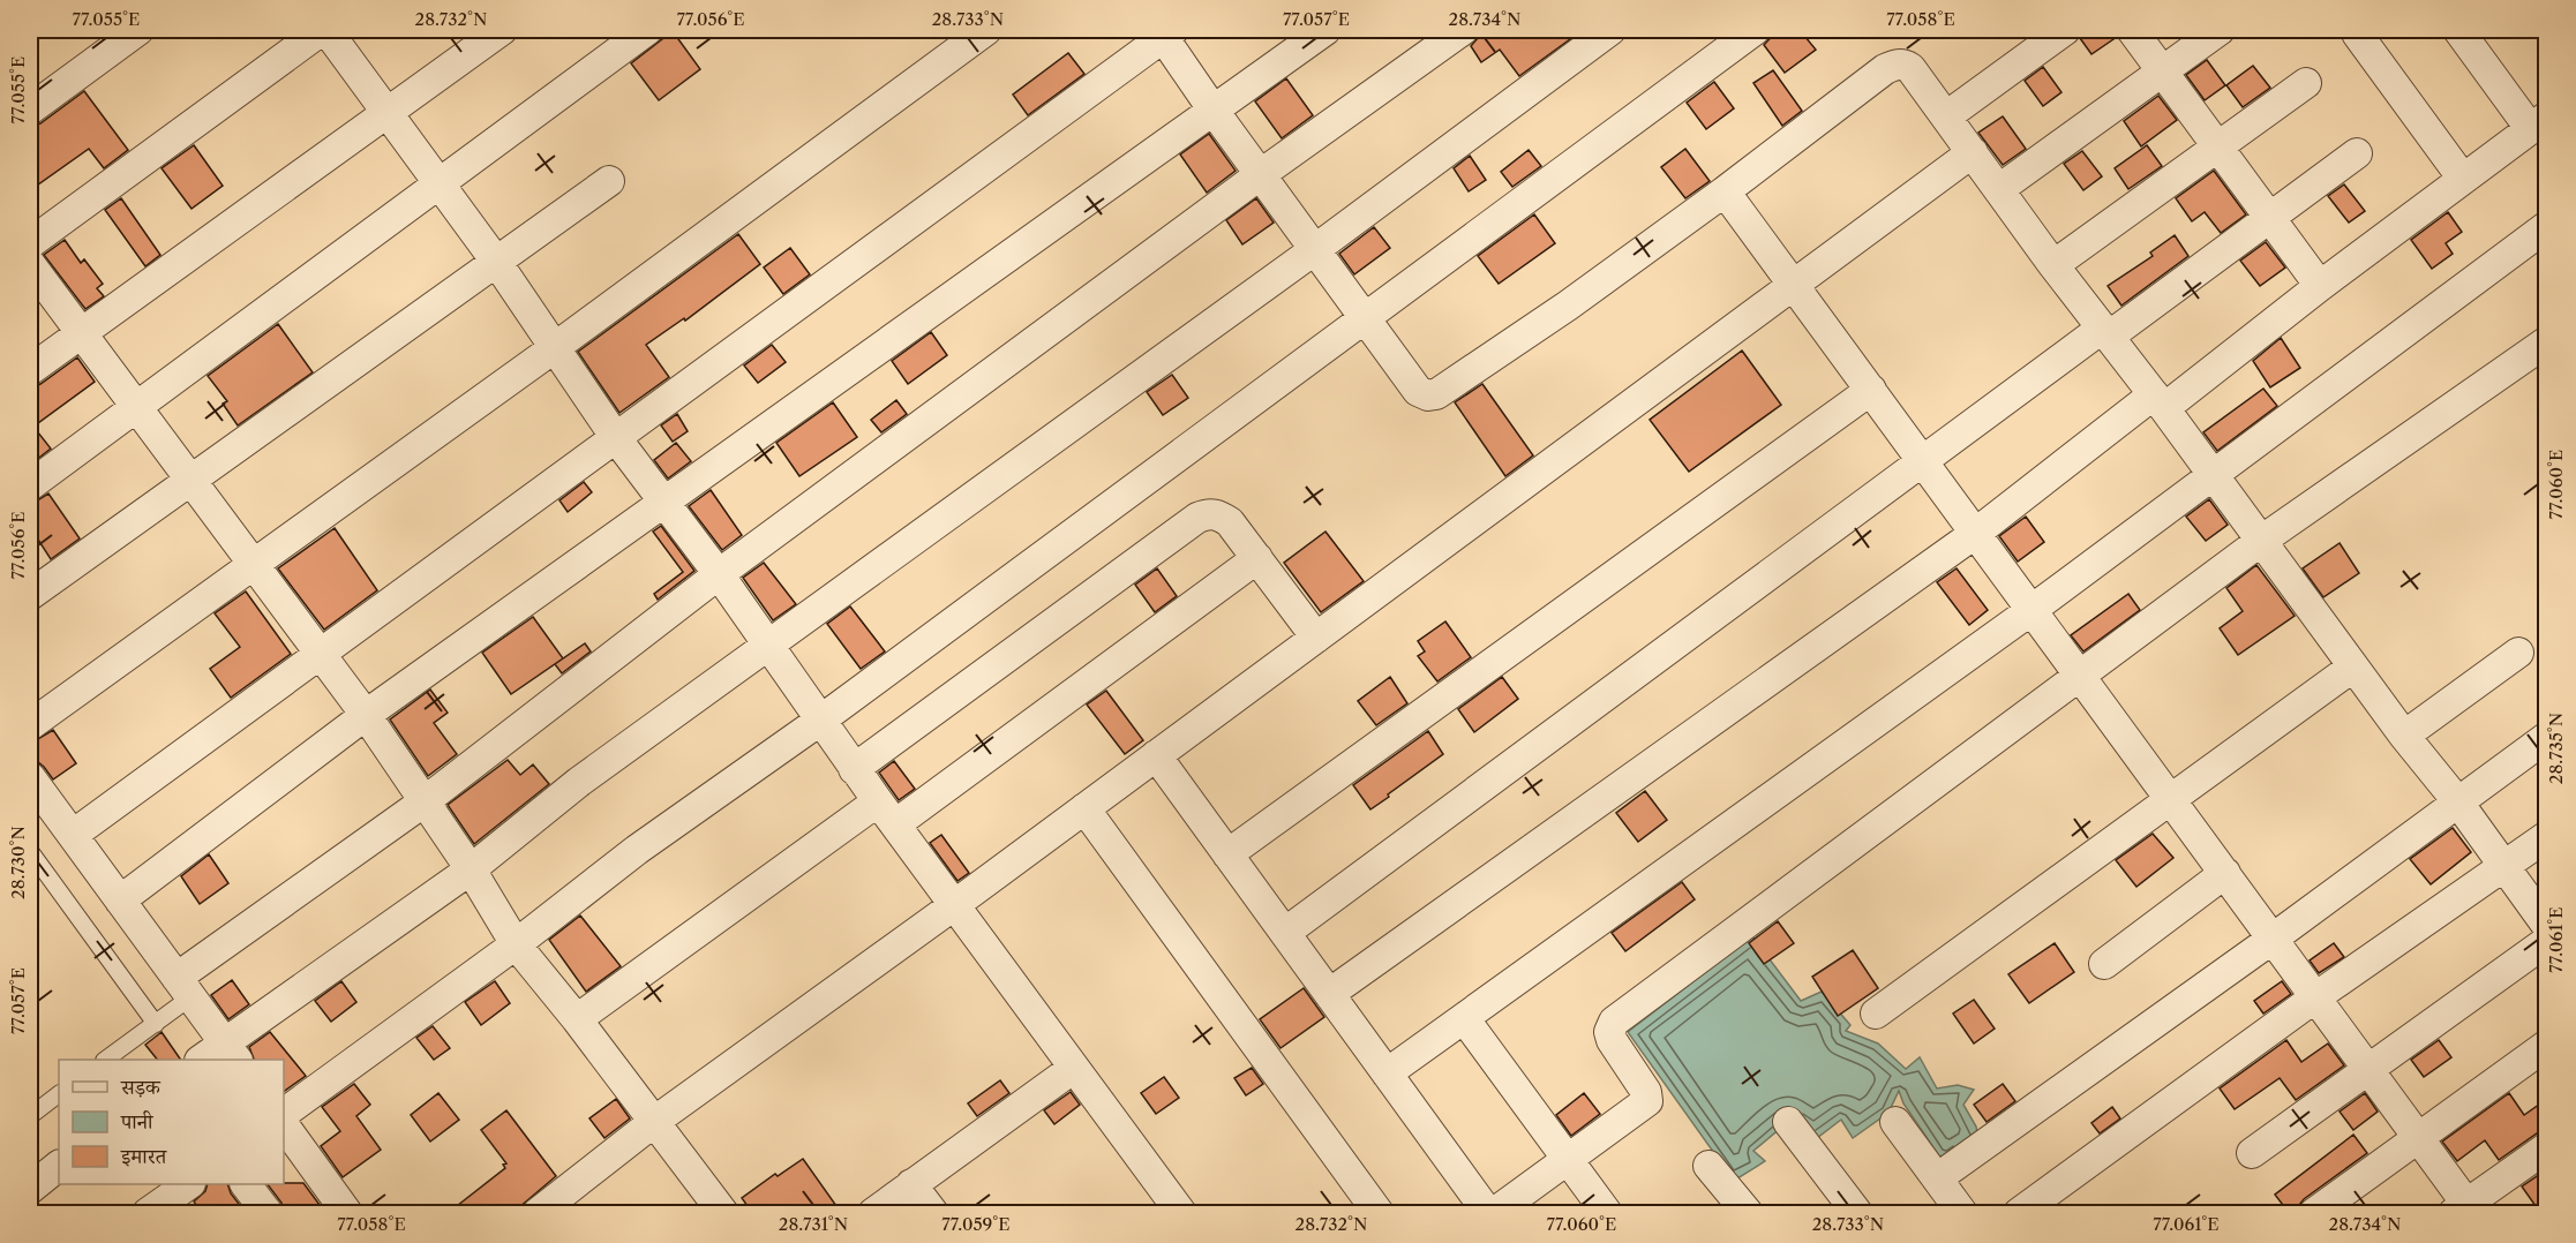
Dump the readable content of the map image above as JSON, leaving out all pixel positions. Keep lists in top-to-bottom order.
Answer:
{
  "legend": ["सड़क", "पानी", "इमारत"],
  "coordinates": [
    "77.055°E",
    "28.732°N",
    "77.056°E",
    "28.733°N",
    "77.057°E",
    "28.734°N",
    "77.058°E",
    "77.060°E",
    "28.735°N",
    "28.730°N",
    "77.061°E",
    "28.731°N",
    "77.059°E"
  ]
}
